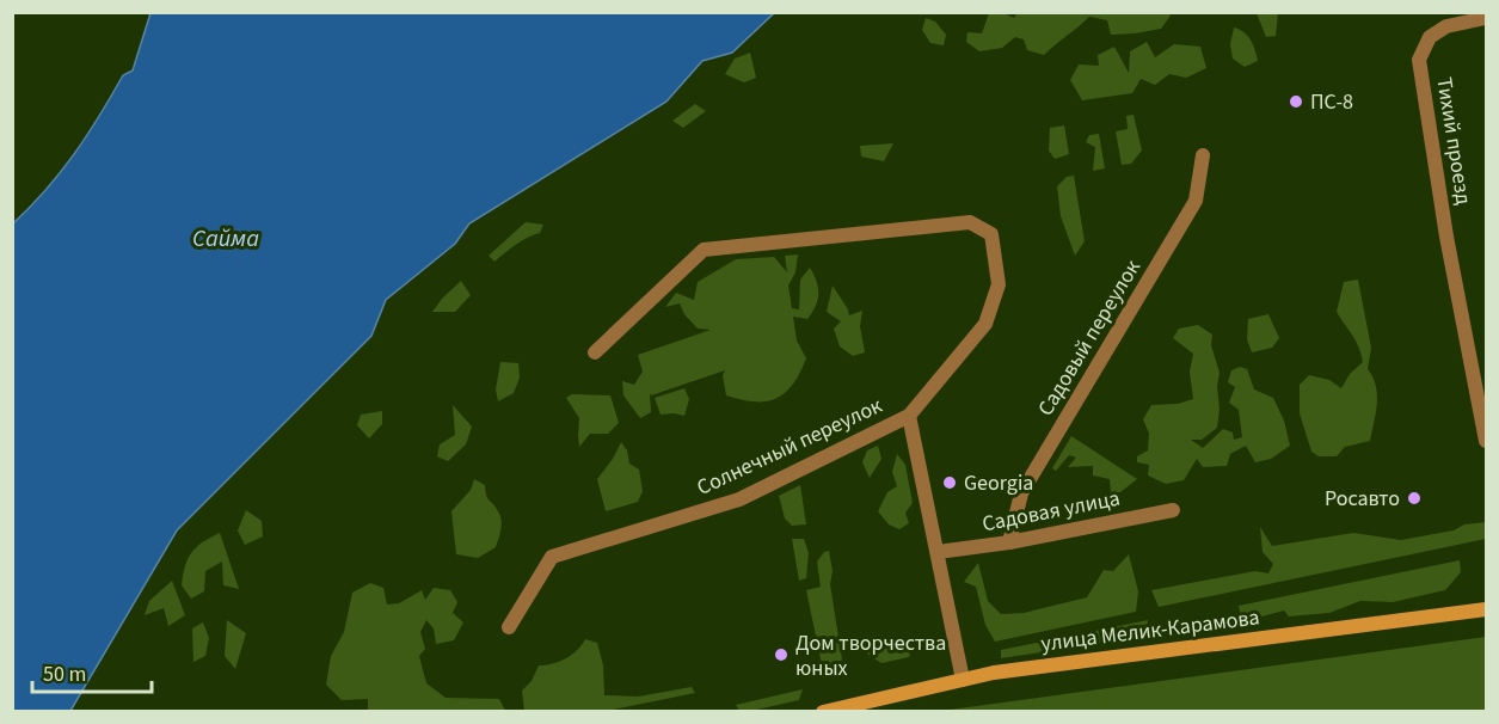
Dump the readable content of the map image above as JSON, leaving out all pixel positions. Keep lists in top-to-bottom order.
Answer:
{
  "streets": {
    "main road": ["улица Мелик-Карамова"],
    "street": [
      "Тихий проезд",
      "Садовый переулок",
      "Солнечный переулок",
      "Садовая улица"
    ]
  },
  "crossings": [
    ["Садовый переулок", "Садовая улица"]
  ],
  "water": ["Сайма"],
  "places": [
    "ПС-8",
    "Georgia",
    "Росавто",
    "Дом творчества юных"
  ],
  "scale_bar": "50 m"
}
